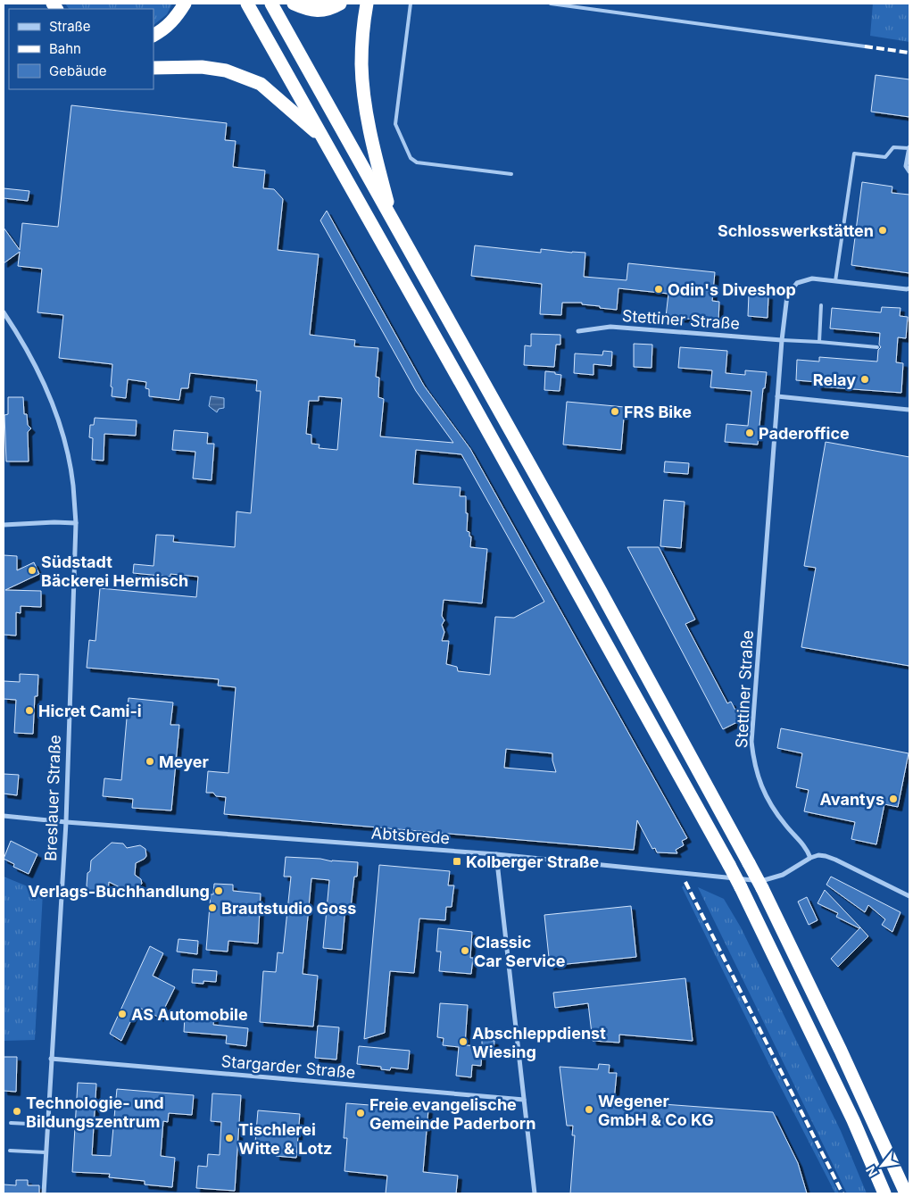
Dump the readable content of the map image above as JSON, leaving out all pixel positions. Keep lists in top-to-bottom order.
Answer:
{
  "streets": {
    "street": [
      "Stettiner Straße",
      "Breslauer Straße",
      "Abtsbrede",
      "Stargarder Straße"
    ]
  },
  "crossings": [
    ["Stettiner Straße", "Abtsbrede"],
    ["Breslauer Straße", "Abtsbrede"],
    ["Breslauer Straße", "Stargarder Straße"]
  ],
  "places": {
    "other": [
      "Schlosswerkstätten",
      "Odin's Diveshop",
      "Relay",
      "FRS Bike",
      "Paderoffice",
      "Südstadt Bäckerei Hermisch",
      "Hicret Cami-i",
      "Meyer",
      "Avantys",
      "Verlags-Buchhandlung",
      "Brautstudio Goss",
      "Classic Car Service",
      "AS Automobile",
      "Abschleppdienst Wiesing",
      "Wegener GmbH & Co KG",
      "Technologie- und Bildungszentrum",
      "Freie evangelische Gemeinde Paderborn",
      "Tischlerei Witte & Lotz"
    ],
    "transit": ["Kolberger Straße"]
  },
  "legend": ["Straße", "Bahn", "Gebäude"],
  "north": "bottom left"
}
